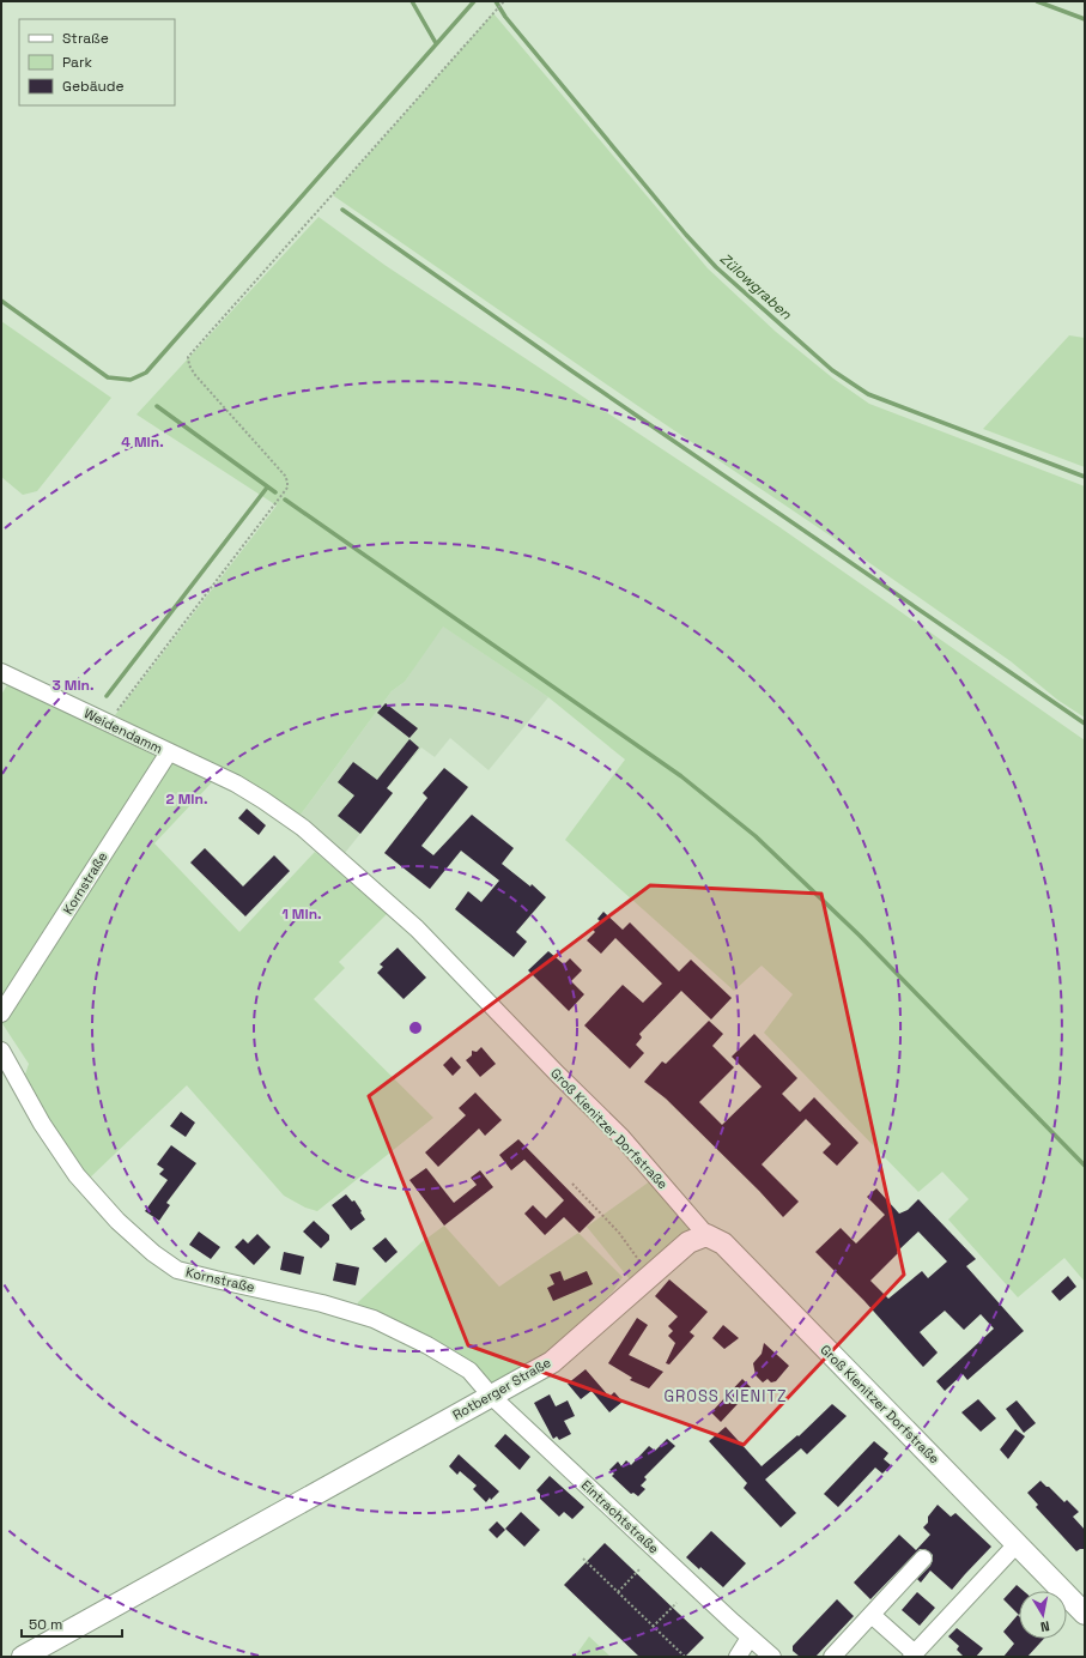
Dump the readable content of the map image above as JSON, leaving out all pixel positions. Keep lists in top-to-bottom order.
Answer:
{
  "streets": {
    "main road": ["Groß Kienitzer Dorfstraße", "Rotberger Straße"],
    "street": ["Weidendamm", "Kornstraße", "Eintrachtstraße"]
  },
  "crossings": [
    ["Weidendamm", "Kornstraße"],
    ["Weidendamm", "Groß Kienitzer Dorfstraße"],
    ["Kornstraße", "Groß Kienitzer Dorfstraße"],
    ["Kornstraße", "Rotberger Straße"],
    ["Kornstraße", "Eintrachtstraße"],
    ["Groß Kienitzer Dorfstraße", "Rotberger Straße"],
    ["Rotberger Straße", "Eintrachtstraße"]
  ],
  "districts": ["GROSS KIENITZ"],
  "water": ["Zülowgraben"],
  "legend": ["Straße", "Park", "Gebäude"],
  "scale_bar": "50 m",
  "north": "bottom",
  "rings": [
    "4 Min.",
    "3 Min.",
    "2 Min.",
    "1 Min."
  ]
}
